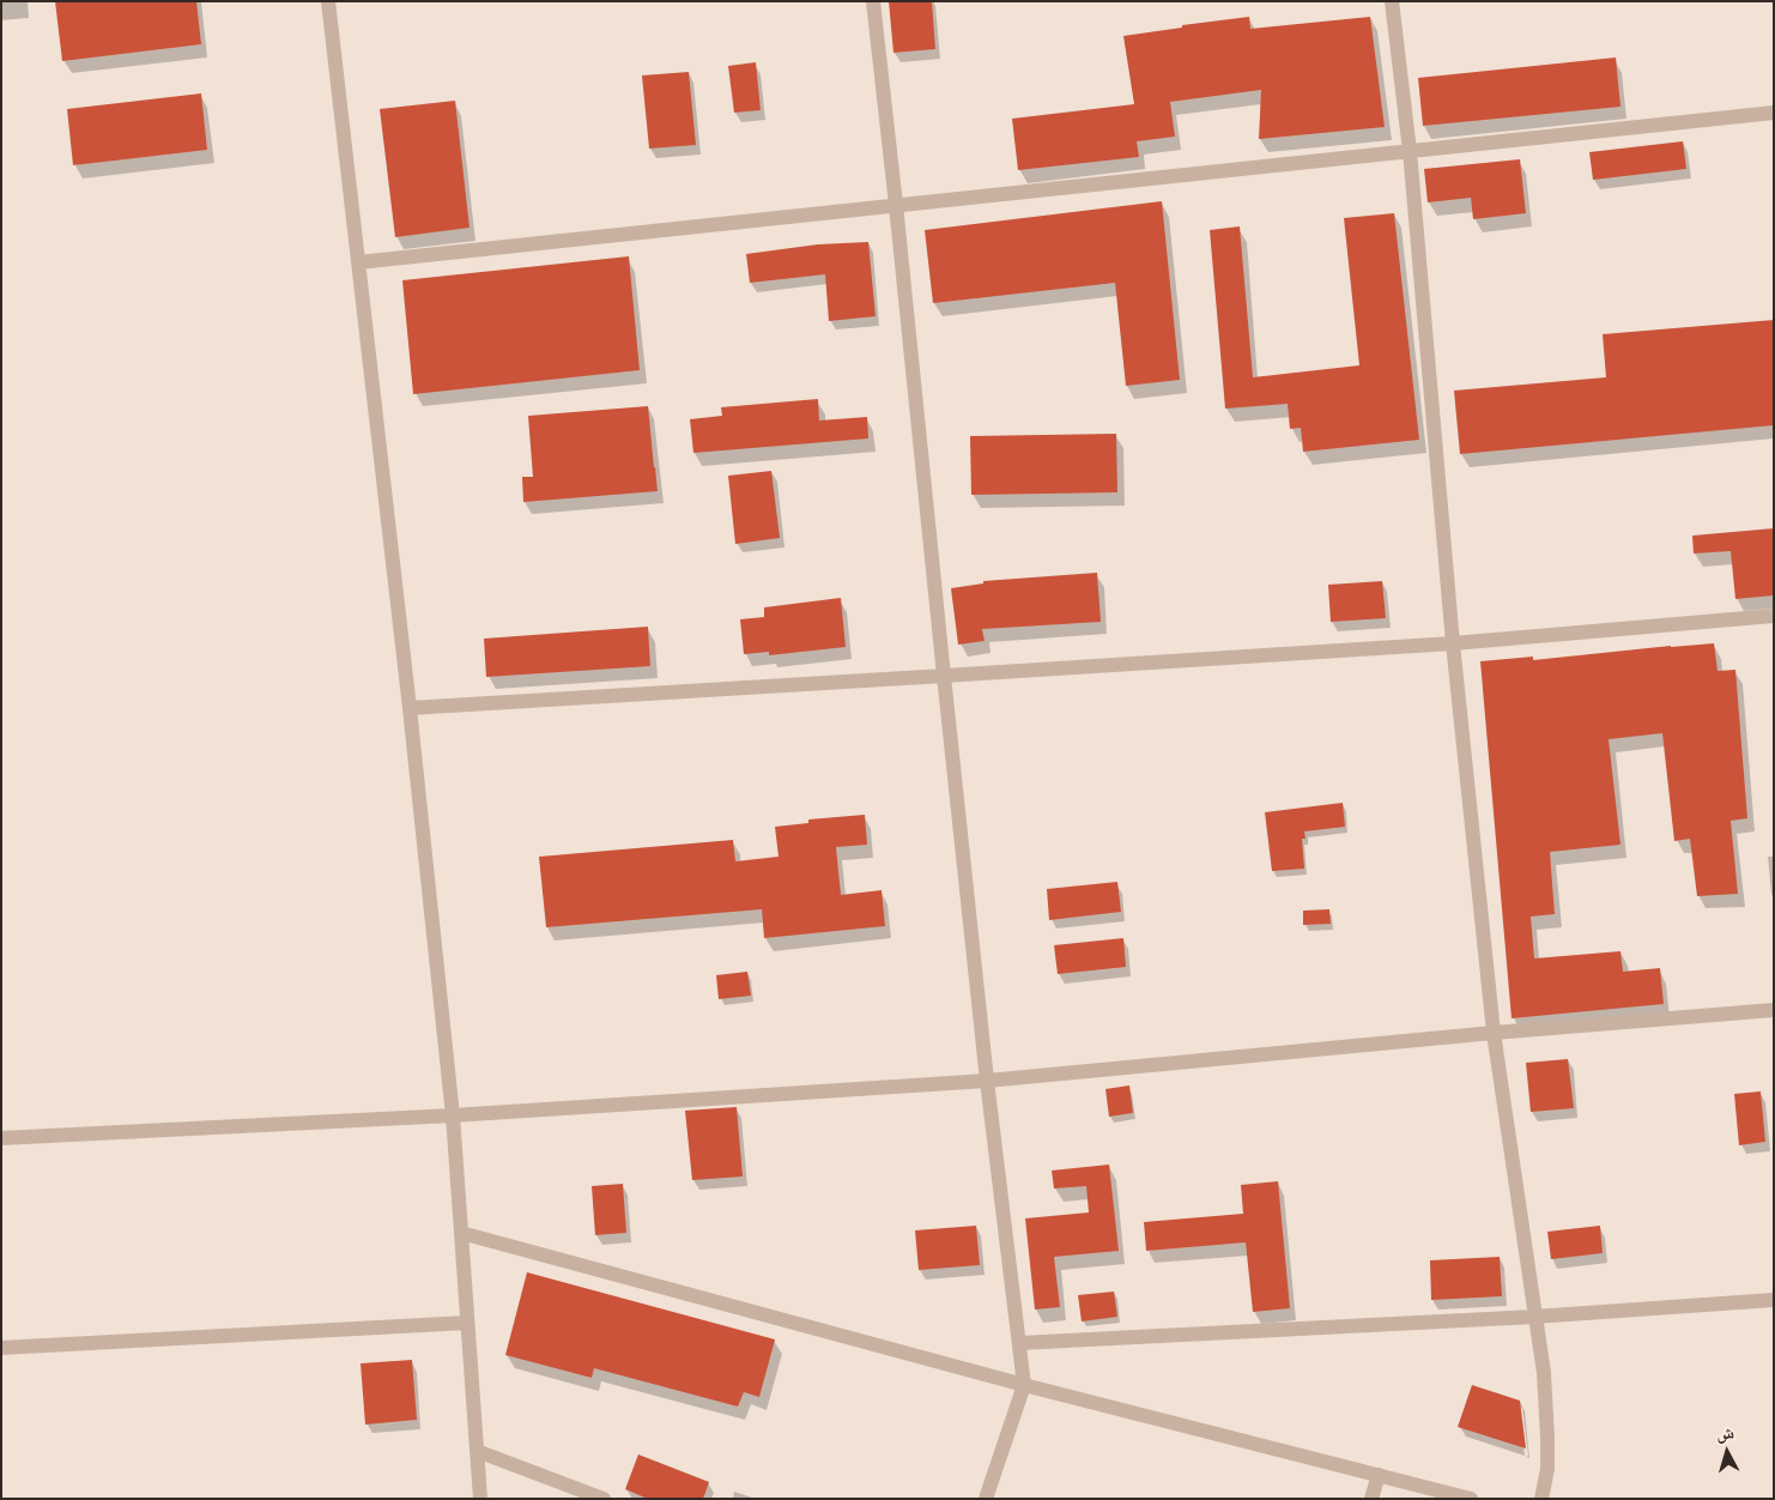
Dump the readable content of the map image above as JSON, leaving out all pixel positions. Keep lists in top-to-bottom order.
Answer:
{
  "north": "top"
}
